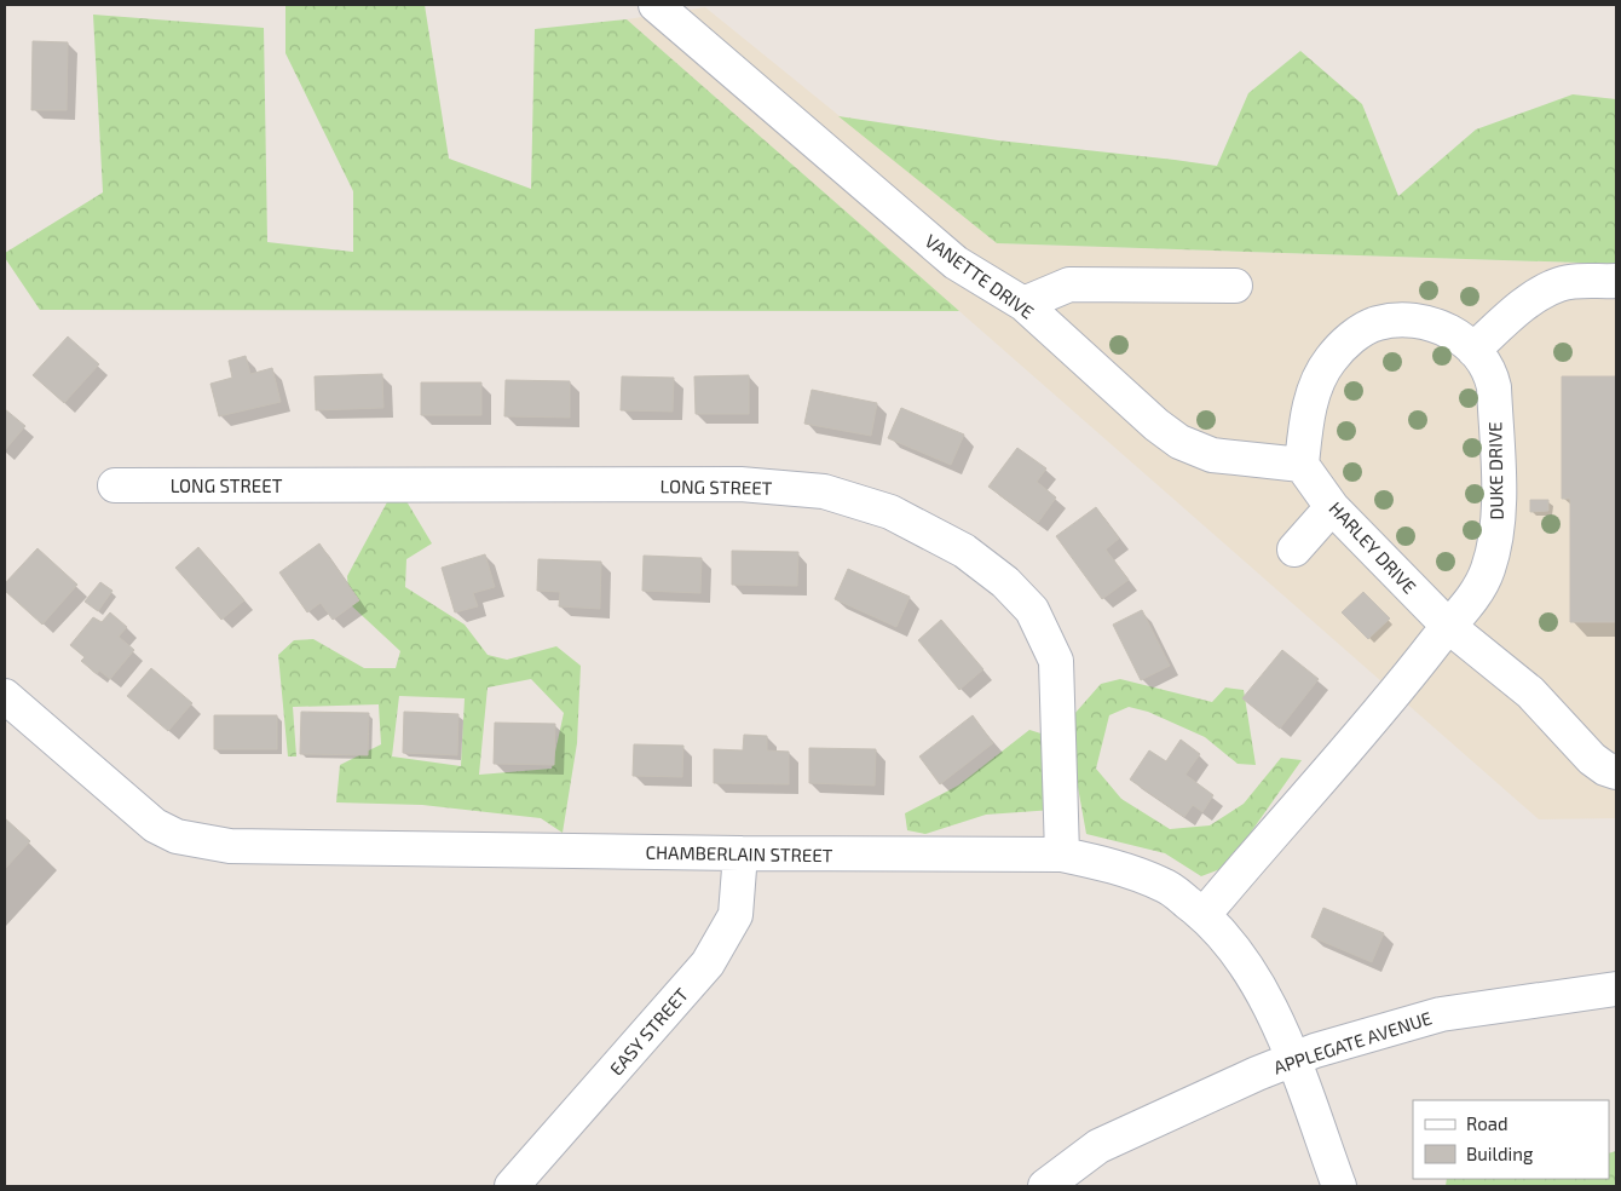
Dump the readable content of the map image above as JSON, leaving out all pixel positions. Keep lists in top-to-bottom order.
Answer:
{
  "streets": {
    "street": [
      "VANETTE DRIVE",
      "DUKE DRIVE",
      "LONG STREET",
      "HARLEY DRIVE",
      "CHAMBERLAIN STREET",
      "EASY STREET",
      "APPLEGATE AVENUE"
    ]
  },
  "crossings": [
    ["VANETTE DRIVE", "DUKE DRIVE"],
    ["VANETTE DRIVE", "HARLEY DRIVE"],
    ["DUKE DRIVE", "HARLEY DRIVE"],
    ["DUKE DRIVE", "CHAMBERLAIN STREET"],
    ["LONG STREET", "CHAMBERLAIN STREET"],
    ["CHAMBERLAIN STREET", "EASY STREET"],
    ["CHAMBERLAIN STREET", "APPLEGATE AVENUE"]
  ],
  "legend": ["Road", "Building"]
}
